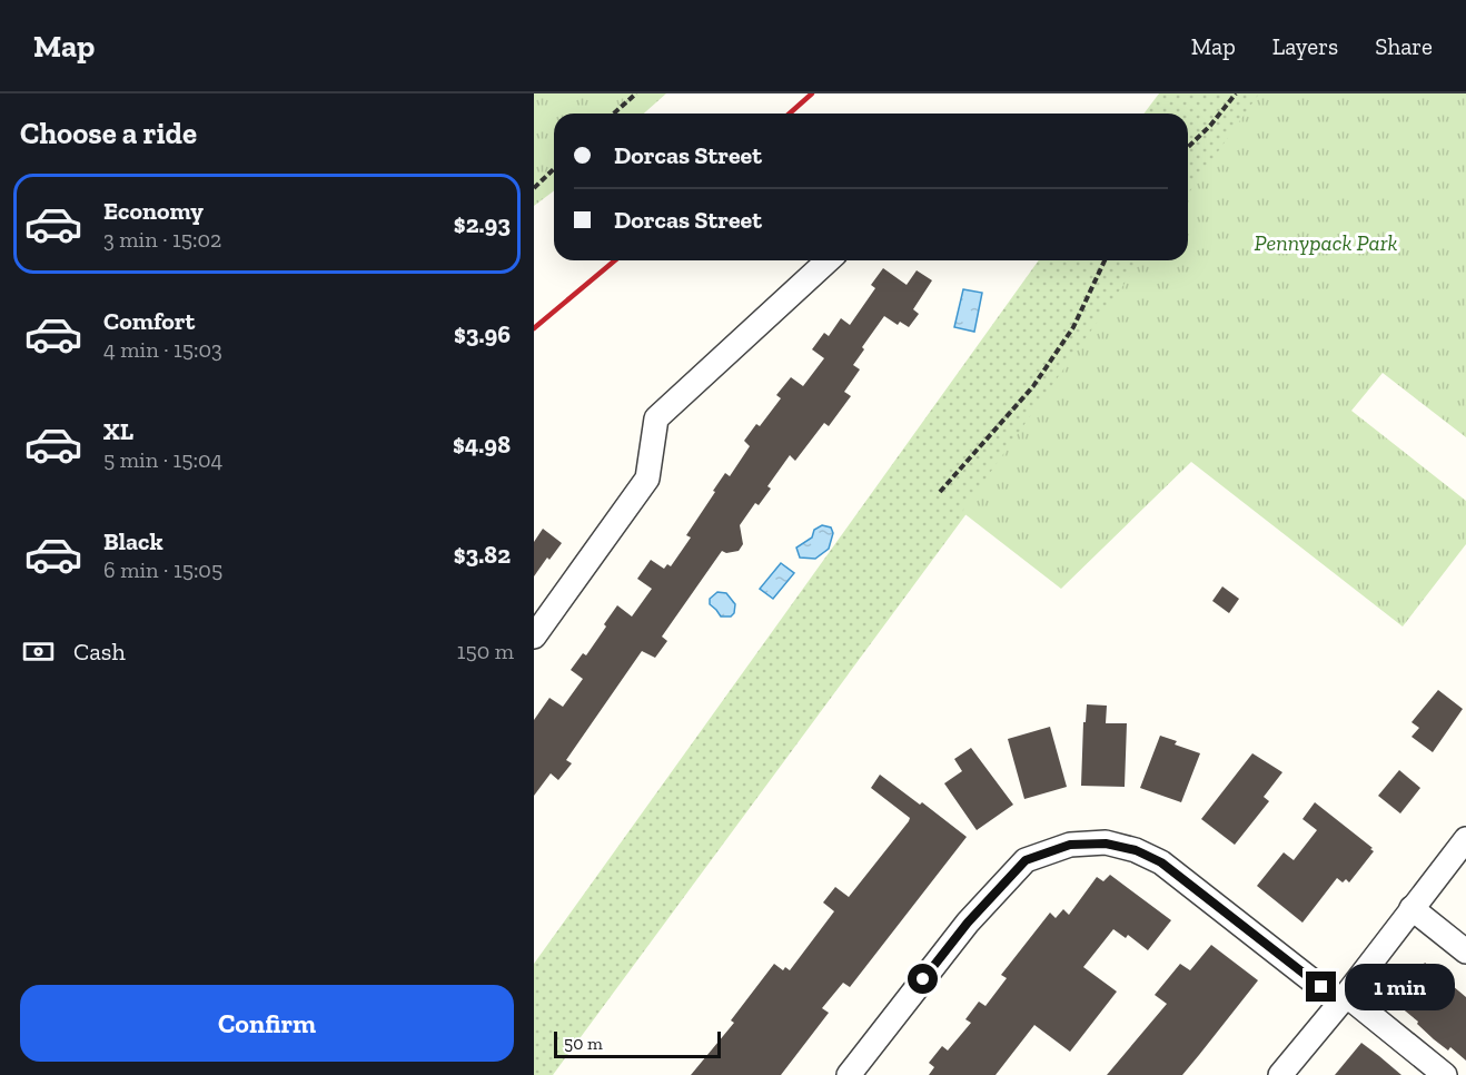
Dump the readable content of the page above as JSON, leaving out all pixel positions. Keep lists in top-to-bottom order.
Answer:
{
  "parks": ["Pennypack Park"],
  "scale_bar": "50 m",
  "page": {
    "header": "Map",
    "nav": ["Map", "Layers", "Share"],
    "heading": "Choose a ride",
    "banner": ["Dorcas Street", "Dorcas Street"],
    "list": [
      {
        "name": "Economy",
        "note": "3 min · 15:02",
        "value": "$2.93"
      },
      {
        "name": "Comfort",
        "note": "4 min · 15:03",
        "value": "$3.96"
      },
      {
        "name": "XL",
        "note": "5 min · 15:04",
        "value": "$4.98"
      },
      {
        "name": "Black",
        "note": "6 min · 15:05",
        "value": "$3.82"
      }
    ],
    "pay": ["Cash", "150 m"],
    "bubble": "1 min",
    "buttons": "Confirm",
    "scale": "50 m"
  }
}
